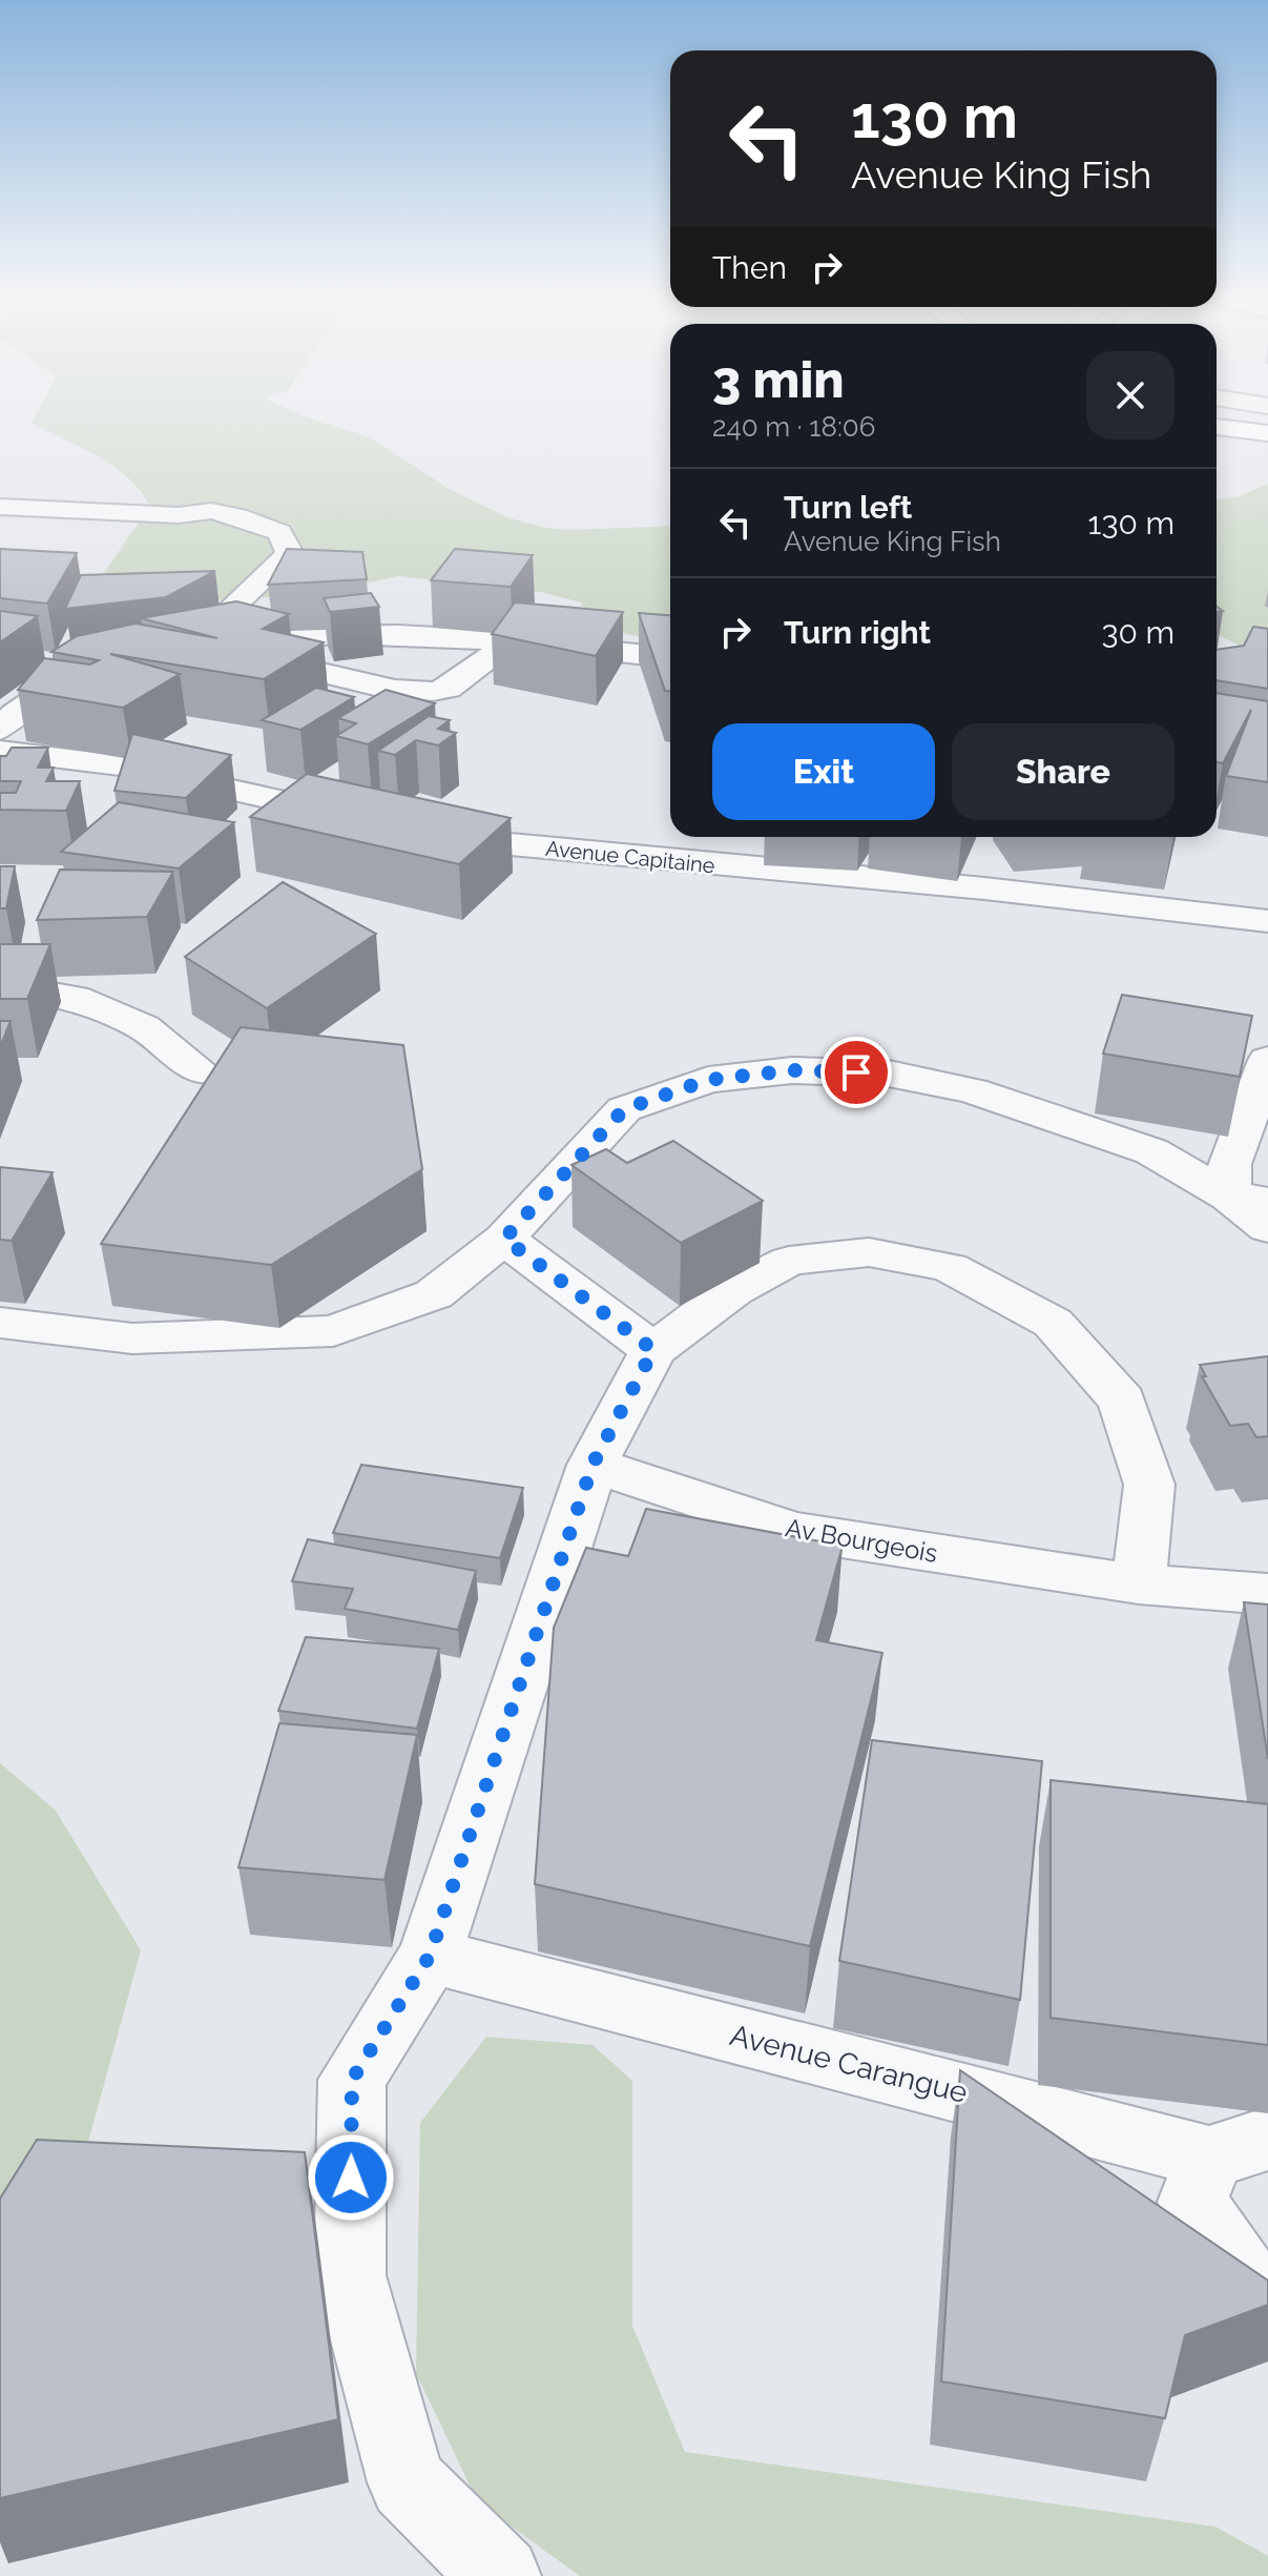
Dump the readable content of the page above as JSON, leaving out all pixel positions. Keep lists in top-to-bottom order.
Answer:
{
  "streets": {
    "street": ["Avenue Capitaine", "Av Bourgeois", "Avenue Carangue"]
  },
  "page": {
    "turn": ["130 m", "Avenue King Fish"],
    "then": "Then",
    "heading": ["3 min", "240 m · 18:06"],
    "list": [
      {
        "name": "Turn left",
        "note": "Avenue King Fish",
        "value": "130 m"
      },
      {
        "name": "Turn right",
        "value": "30 m"
      }
    ],
    "buttons": ["Exit", "Share"]
  }
}
